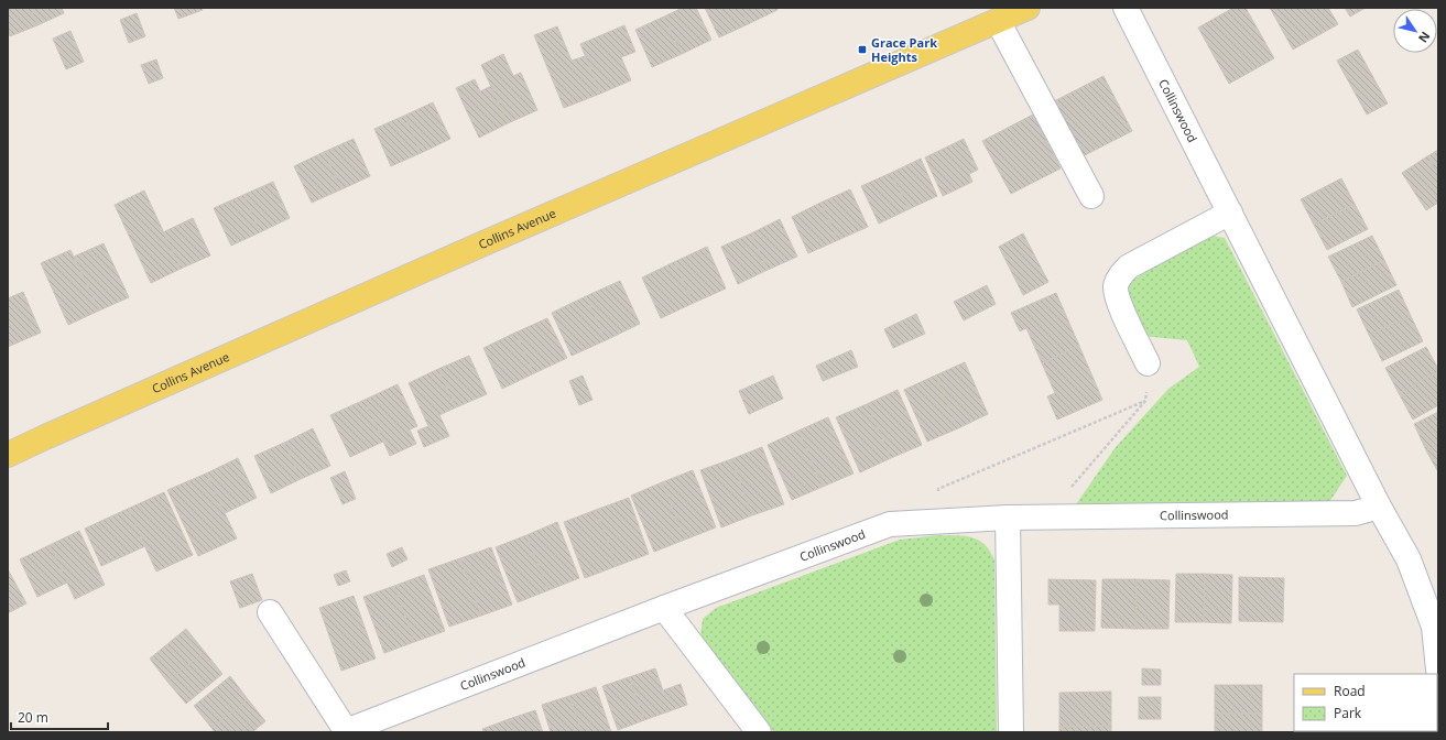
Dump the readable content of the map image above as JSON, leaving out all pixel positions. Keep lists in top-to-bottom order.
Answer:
{
  "streets": {
    "main road": ["Collins Avenue"],
    "street": ["Collinswood"]
  },
  "places": {
    "transit": ["Grace Park Heights"]
  },
  "legend": ["Road", "Park"],
  "scale_bar": "20 m",
  "north": "bottom right"
}
